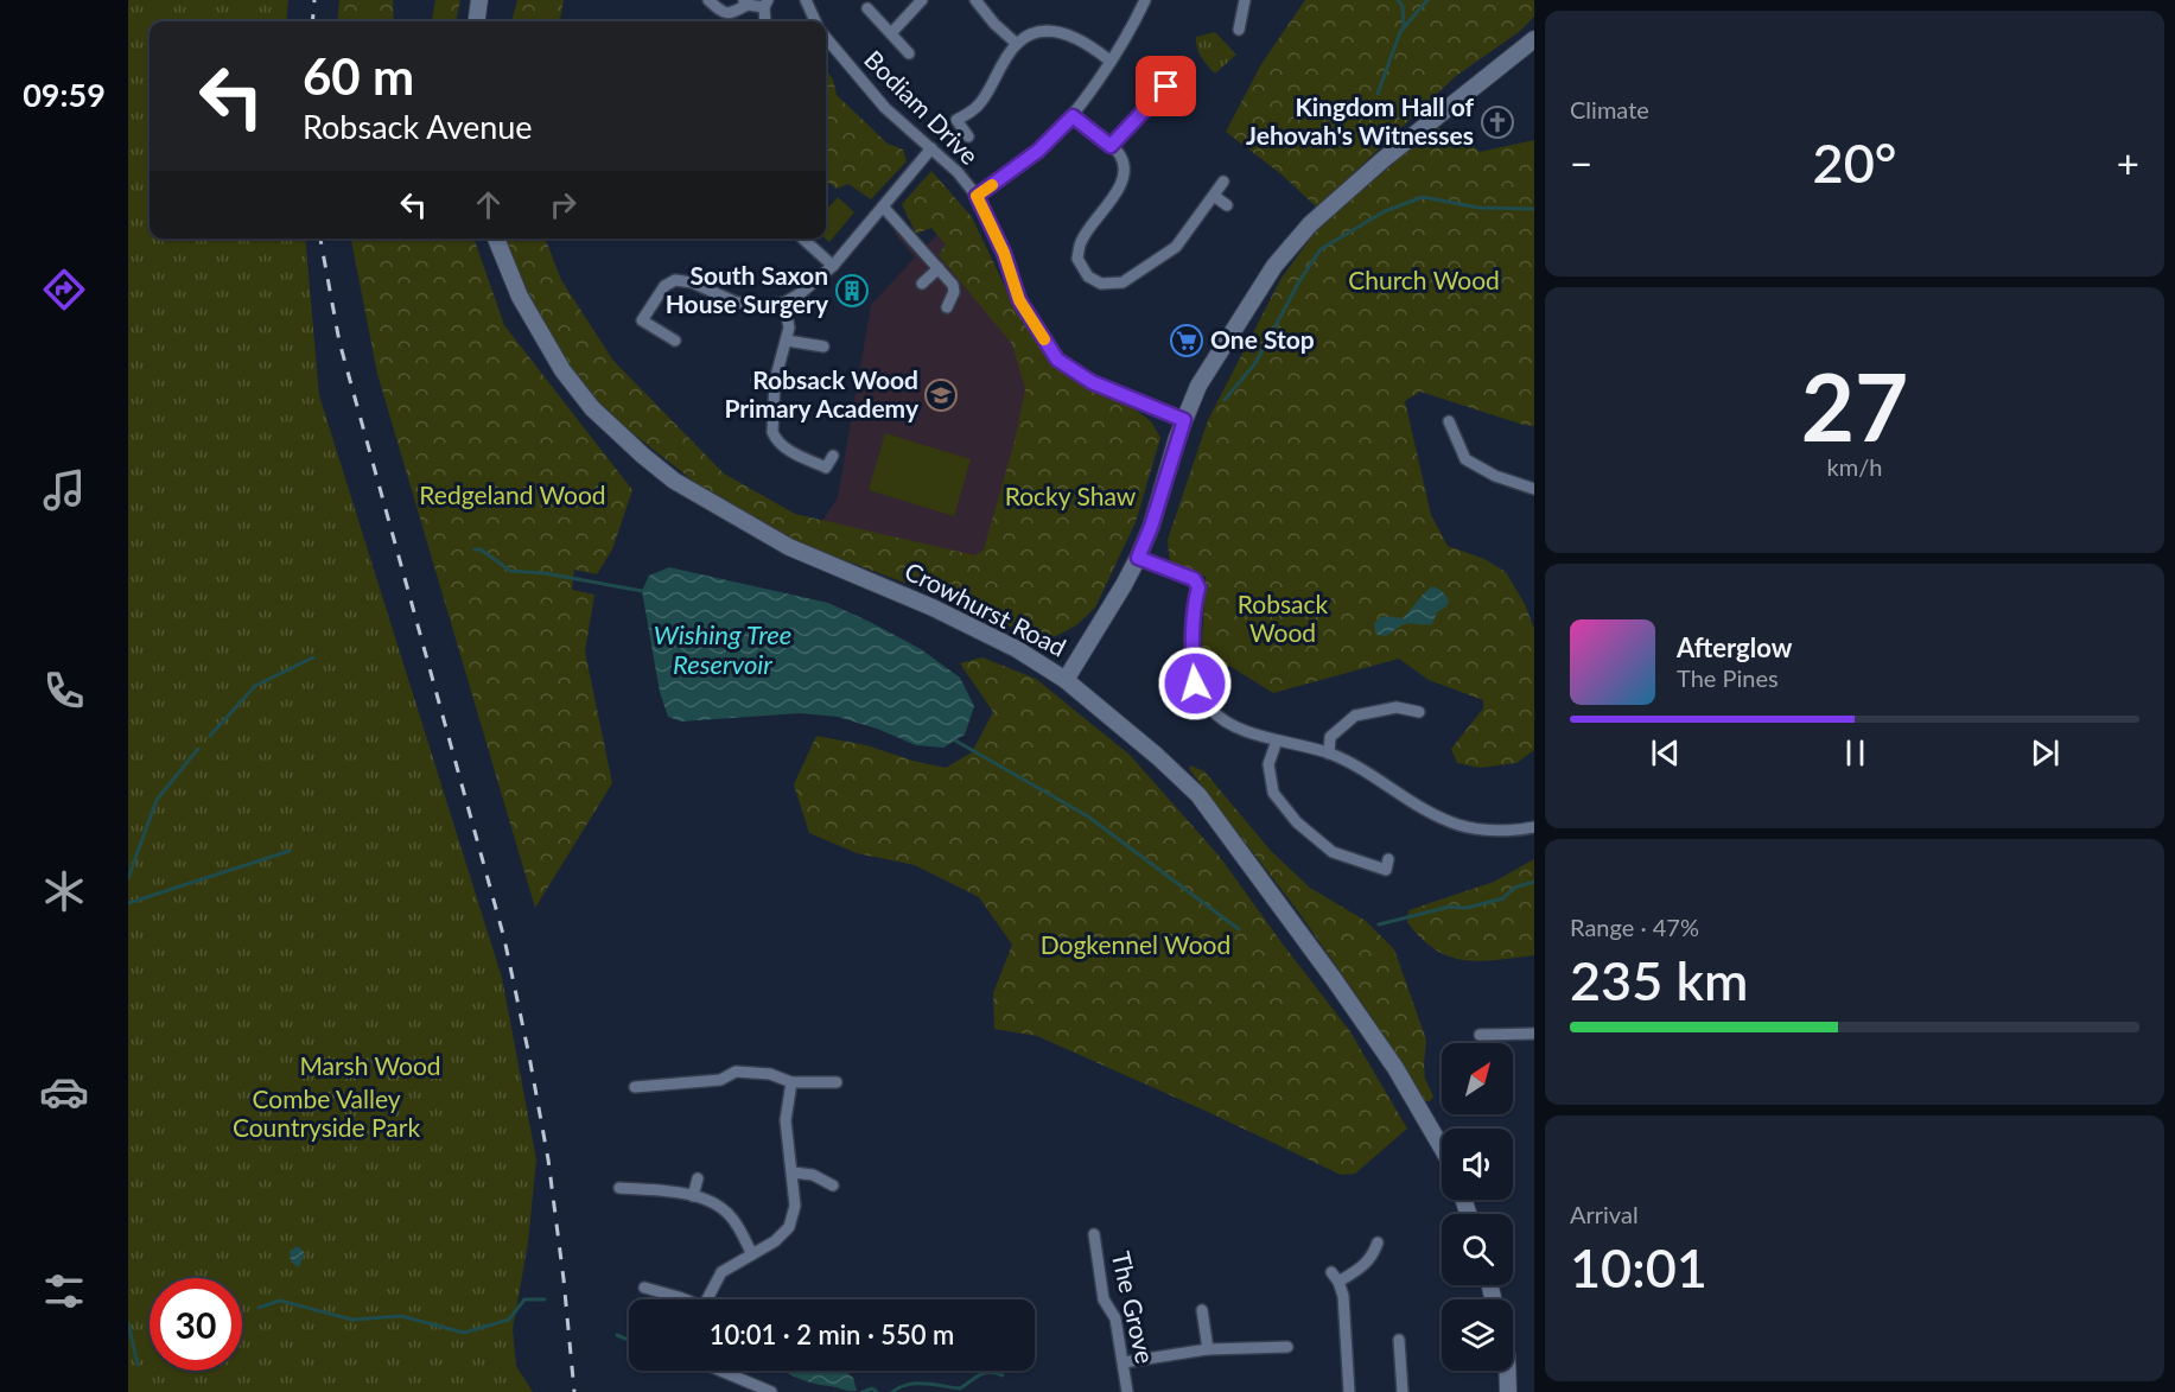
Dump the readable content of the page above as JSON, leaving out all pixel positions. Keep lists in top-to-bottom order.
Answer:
{
  "streets": {
    "main road": ["Crowhurst Road"],
    "street": ["Bodiam Drive", "The Grove"]
  },
  "water": ["Wishing Tree Reservoir"],
  "parks": [
    "Church Wood",
    "Redgeland Wood",
    "Rocky Shaw",
    "Robsack Wood",
    "Dogkennel Wood",
    "Marsh Wood",
    "Combe Valley Countryside Park"
  ],
  "places": {
    "church": ["Kingdom Hall of Jehovah's Witnesses"],
    "building": ["South Saxon House Surgery"],
    "supermarket": ["One Stop"],
    "school or university": ["Robsack Wood Primary Academy"]
  },
  "north": "top right",
  "page": {
    "tabs": "09:59",
    "tile": [
      "Climate",
      ["27", "km/h"],
      ["Range · 47%", "235 km"],
      ["Arrival", "10:01"]
    ],
    "turn": ["60 m", "Robsack Avenue"],
    "heat": ["−", "20°", "+"],
    "song": ["Afterglow", "The Pines"],
    "limit": "30",
    "trip": "10:01 · 2 min · 550 m"
  }
}
